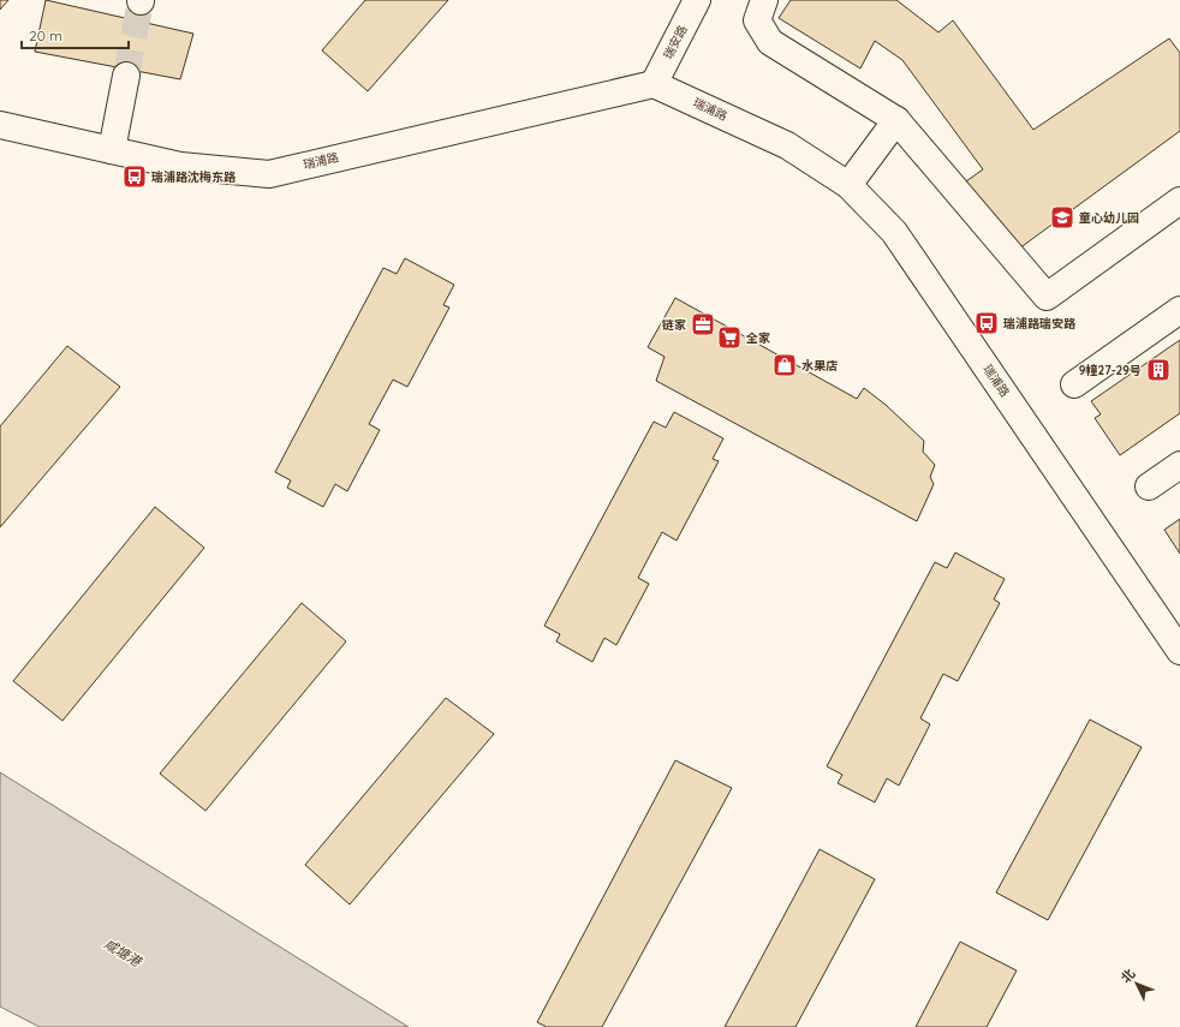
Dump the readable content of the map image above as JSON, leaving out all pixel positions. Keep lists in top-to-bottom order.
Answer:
{
  "streets": {
    "street": ["瑞安路", "瑞浦路"]
  },
  "crossings": [
    ["瑞安路", "瑞浦路"]
  ],
  "water": ["咸塘港"],
  "places": {
    "bus stop": ["瑞浦路沈梅东路", "瑞浦路瑞安路"],
    "school or university": ["童心幼儿园"],
    "office": ["链家"],
    "supermarket": ["全家"],
    "shop": ["水果店"],
    "building": ["9幢27-29号"]
  },
  "scale_bar": "20 m",
  "north": "top left"
}
